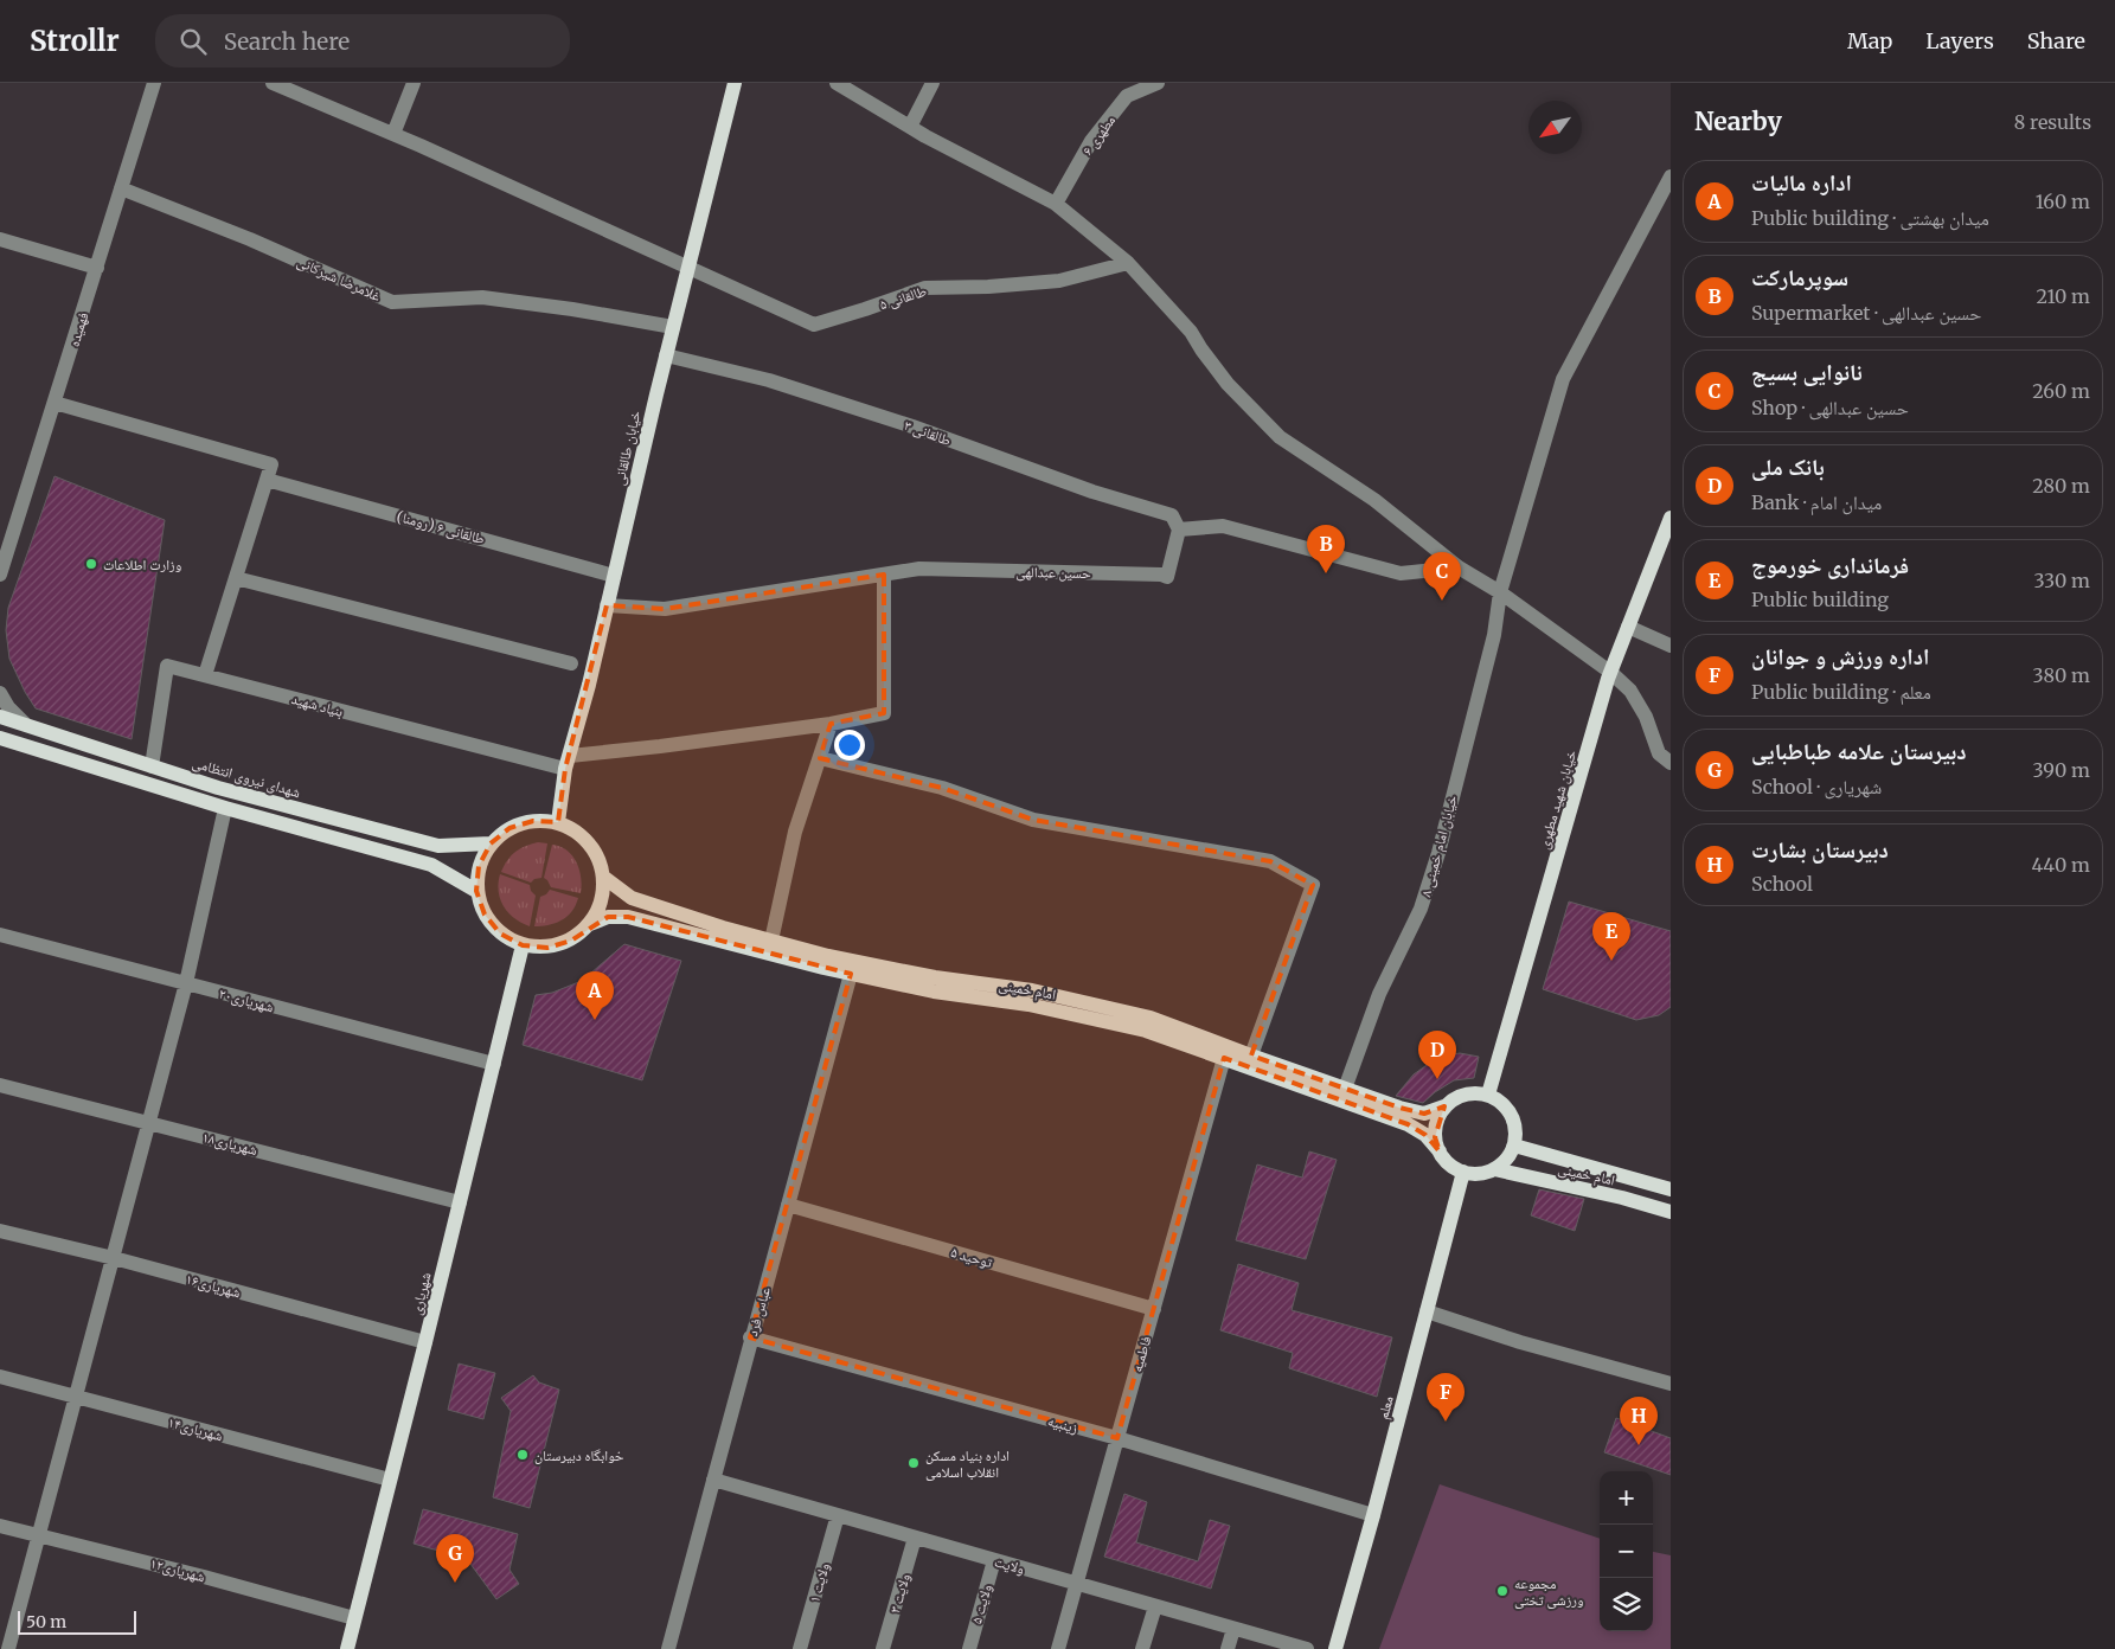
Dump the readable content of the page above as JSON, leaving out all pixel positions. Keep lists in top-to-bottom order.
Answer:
{
  "streets": {
    "main road": [
      "خیابان طالقانی",
      "شهدای نیروی انتظامی",
      "خیابان شهید مطهری",
      "امام خمینی",
      "شهریاری",
      "معلم"
    ],
    "street": [
      "مطهری ۶",
      "غلامرضا شیرکانی",
      "طالقانی ۵",
      "فهمیده",
      "طالقانی ۳",
      "طالقانی ۶ (رومنا)",
      "حسین عبدالهی",
      "بنیاد شهید",
      "خیابان امام خمینی ۸",
      "شهریاری۲۰",
      "شهریاری۱۸",
      "توحید ۵",
      "شهریاری۱۶",
      "عباس فرد",
      "فاطمیه",
      "زینبیه",
      "شهریاری۱۴",
      "ولایت",
      "شهریاری۱۲",
      "ولایت ۱",
      "ولایت ۳",
      "ولایت ۵"
    ]
  },
  "crossings": [
    ["غلامرضا شیرکانی", "فهمیده"],
    ["غلامرضا شیرکانی", "خیابان طالقانی"],
    ["طالقانی ۵", "خیابان طالقانی"],
    ["طالقانی ۳", "خیابان طالقانی"],
    ["طالقانی ۳", "حسین عبدالهی"],
    ["خیابان طالقانی", "طالقانی ۶ (رومنا)"],
    ["خیابان طالقانی", "حسین عبدالهی"],
    ["خیابان طالقانی", "بنیاد شهید"],
    ["خیابان طالقانی", "شهدای نیروی انتظامی"],
    ["خیابان طالقانی", "امام خمینی"],
    ["خیابان طالقانی", "شهریاری"],
    ["بنیاد شهید", "شهدای نیروی انتظامی"],
    ["شهدای نیروی انتظامی", "امام خمینی"],
    ["شهدای نیروی انتظامی", "شهریاری"],
    ["خیابان شهید مطهری", "امام خمینی"],
    ["خیابان شهید مطهری", "معلم"],
    ["خیابان امام خمینی ۸", "امام خمینی"],
    ["امام خمینی", "شهریاری"],
    ["امام خمینی", "عباس فرد"],
    ["امام خمینی", "فاطمیه"],
    ["امام خمینی", "معلم"],
    ["شهریاری۲۰", "شهریاری"],
    ["شهریاری۱۸", "شهریاری"],
    ["توحید ۵", "عباس فرد"],
    ["توحید ۵", "فاطمیه"],
    ["شهریاری۱۶", "شهریاری"],
    ["شهریاری", "شهریاری۱۴"],
    ["شهریاری", "شهریاری۱۲"],
    ["عباس فرد", "زینبیه"],
    ["عباس فرد", "ولایت"],
    ["فاطمیه", "زینبیه"],
    ["فاطمیه", "ولایت"],
    ["معلم", "زینبیه"],
    ["ولایت", "ولایت ۱"],
    ["ولایت", "ولایت ۳"],
    ["ولایت", "ولایت ۵"]
  ],
  "places": [
    "وزارت اطلاعات",
    "خوابگاه دبیرستان",
    "اداره بنیاد مسکن انقلاب اسلامی",
    "مجموعه ورزشی تختی"
  ],
  "scale_bar": "50 m",
  "north": "bottom left",
  "page": {
    "header": "Strollr",
    "search": "Search here",
    "nav": ["Map", "Layers", "Share"],
    "heading": ["Nearby", "8 results"],
    "list": [
      {
        "mark": "A",
        "name": "اداره مالیات",
        "note": "Public building · میدان بهشتی",
        "value": "160 m"
      },
      {
        "mark": "B",
        "name": "سوپرمارکت",
        "note": "Supermarket · حسین عبدالهی",
        "value": "210 m"
      },
      {
        "mark": "C",
        "name": "نانوایی بسیج",
        "note": "Shop · حسین عبدالهی",
        "value": "260 m"
      },
      {
        "mark": "D",
        "name": "بانک ملی",
        "note": "Bank · میدان امام",
        "value": "280 m"
      },
      {
        "mark": "E",
        "name": "فرمانداری خورموج",
        "note": "Public building",
        "value": "330 m"
      },
      {
        "mark": "F",
        "name": "اداره ورزش و جوانان",
        "note": "Public building · معلم",
        "value": "380 m"
      },
      {
        "mark": "G",
        "name": "دبیرستان علامه طباطبایی",
        "note": "School · شهریاری",
        "value": "390 m"
      },
      {
        "mark": "H",
        "name": "دبیرستان بشارت",
        "note": "School",
        "value": "440 m"
      }
    ],
    "pins": [
      "B",
      "C",
      "E",
      "A",
      "D",
      "F",
      "H",
      "G"
    ],
    "map_buttons": ["+", "−"],
    "scale": "50 m"
  }
}
